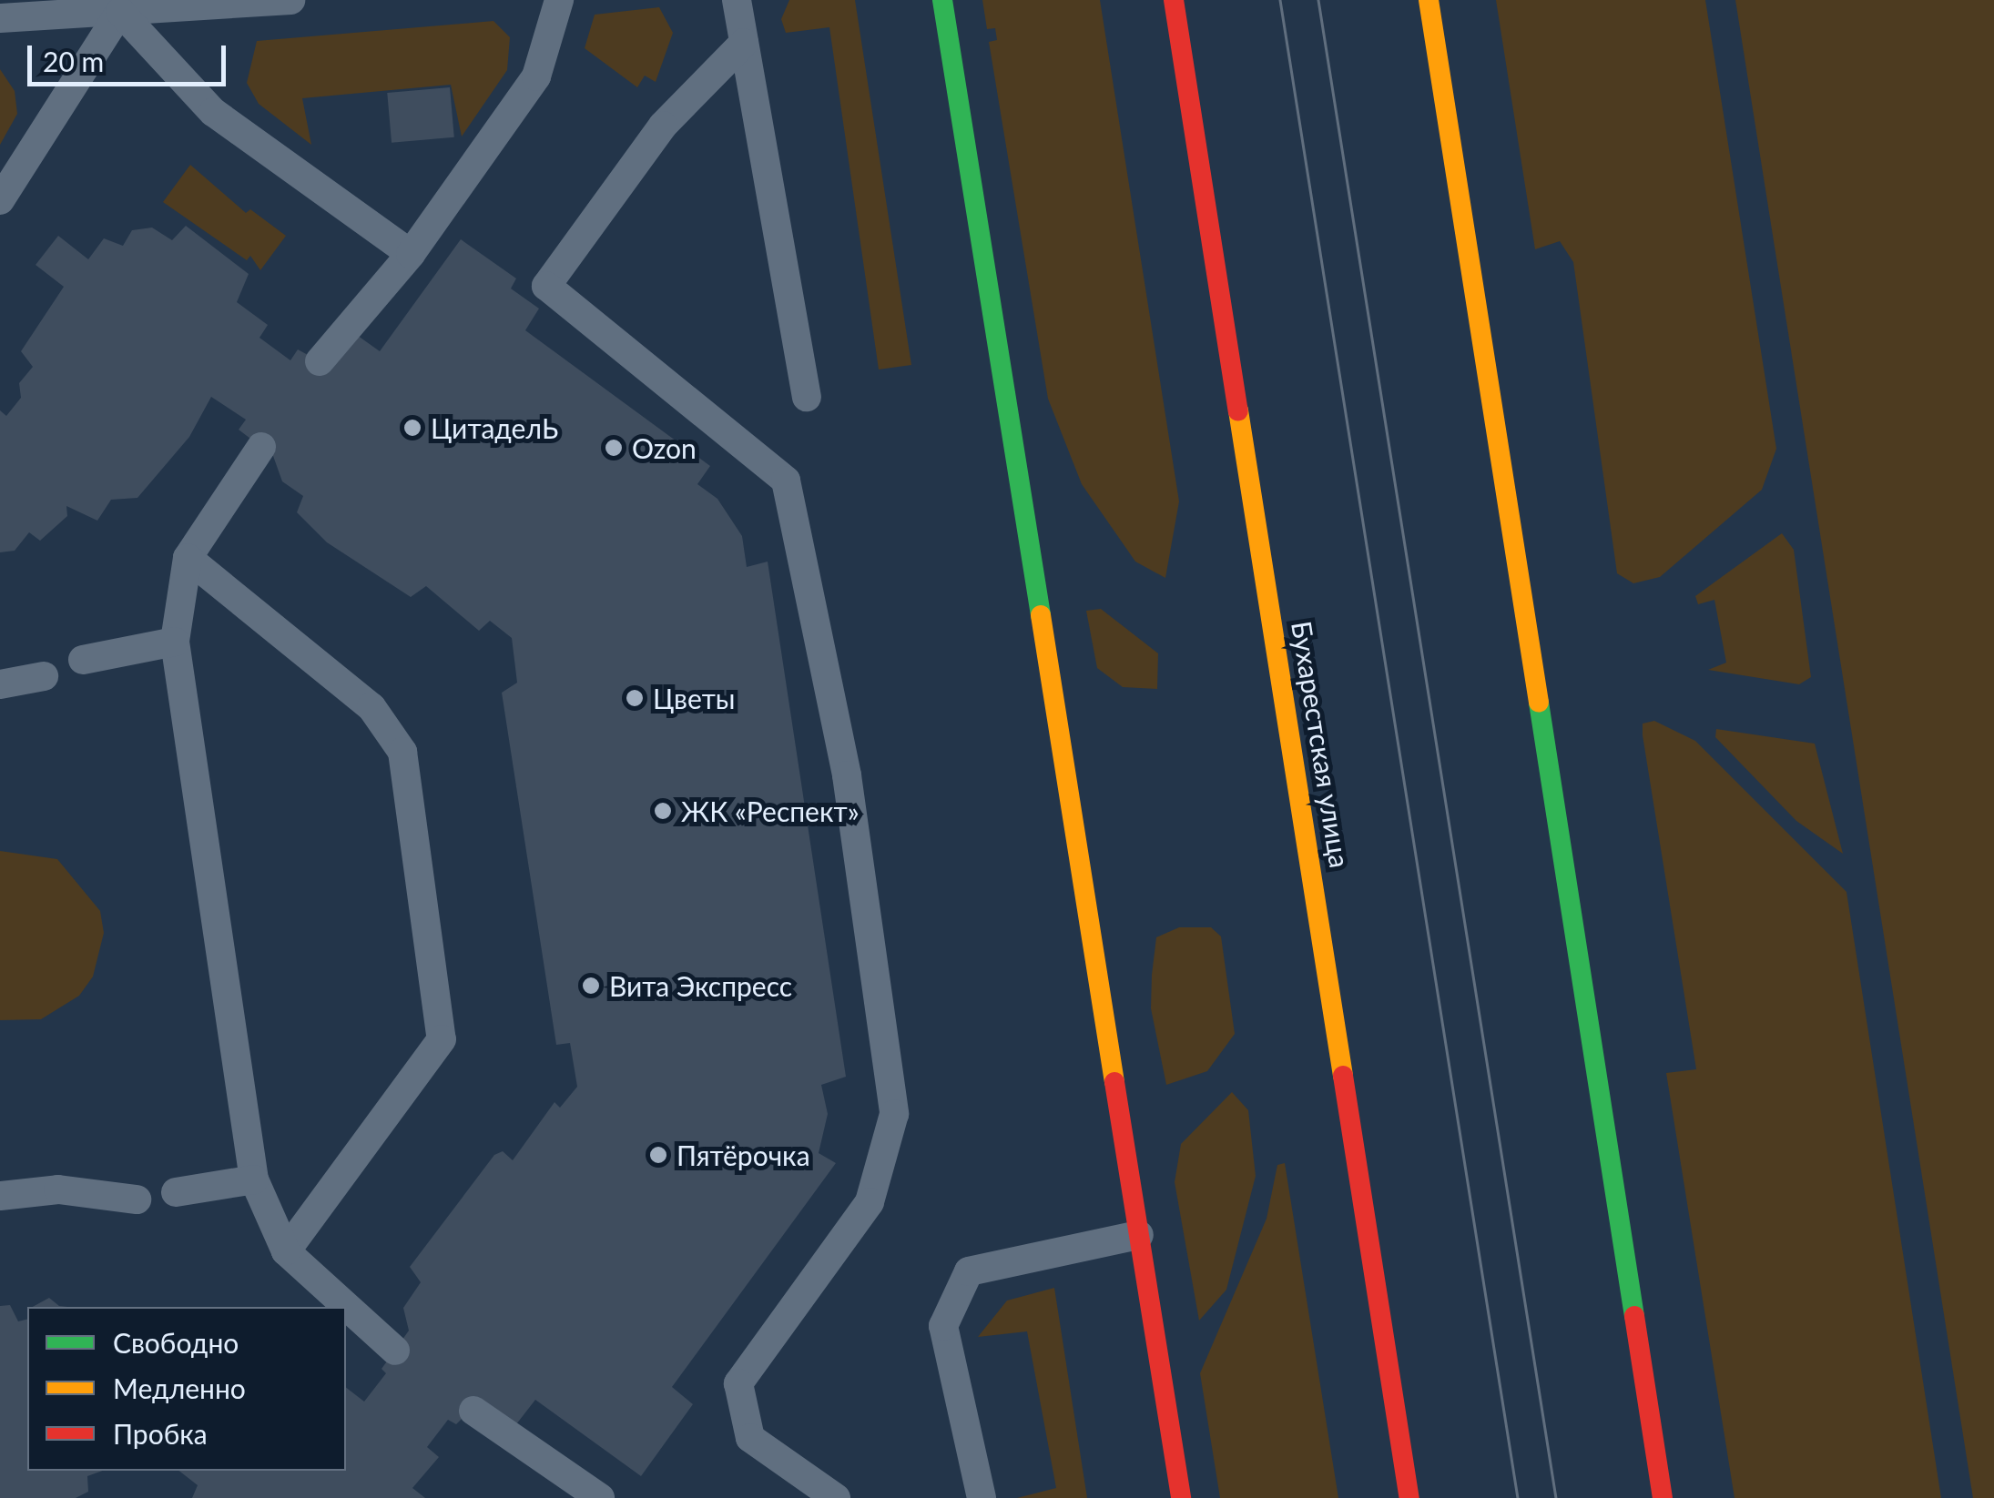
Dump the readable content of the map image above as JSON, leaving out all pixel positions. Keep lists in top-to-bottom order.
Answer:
{
  "streets": {
    "main road": ["Бухарестская улица"]
  },
  "places": [
    "ЦитаделЬ",
    "Ozon",
    "Цветы",
    "ЖК «Респект»",
    "Вита Экспресс",
    "Пятёрочка"
  ],
  "legend": ["Свободно", "Медленно", "Пробка"],
  "scale_bar": "20 m"
}
